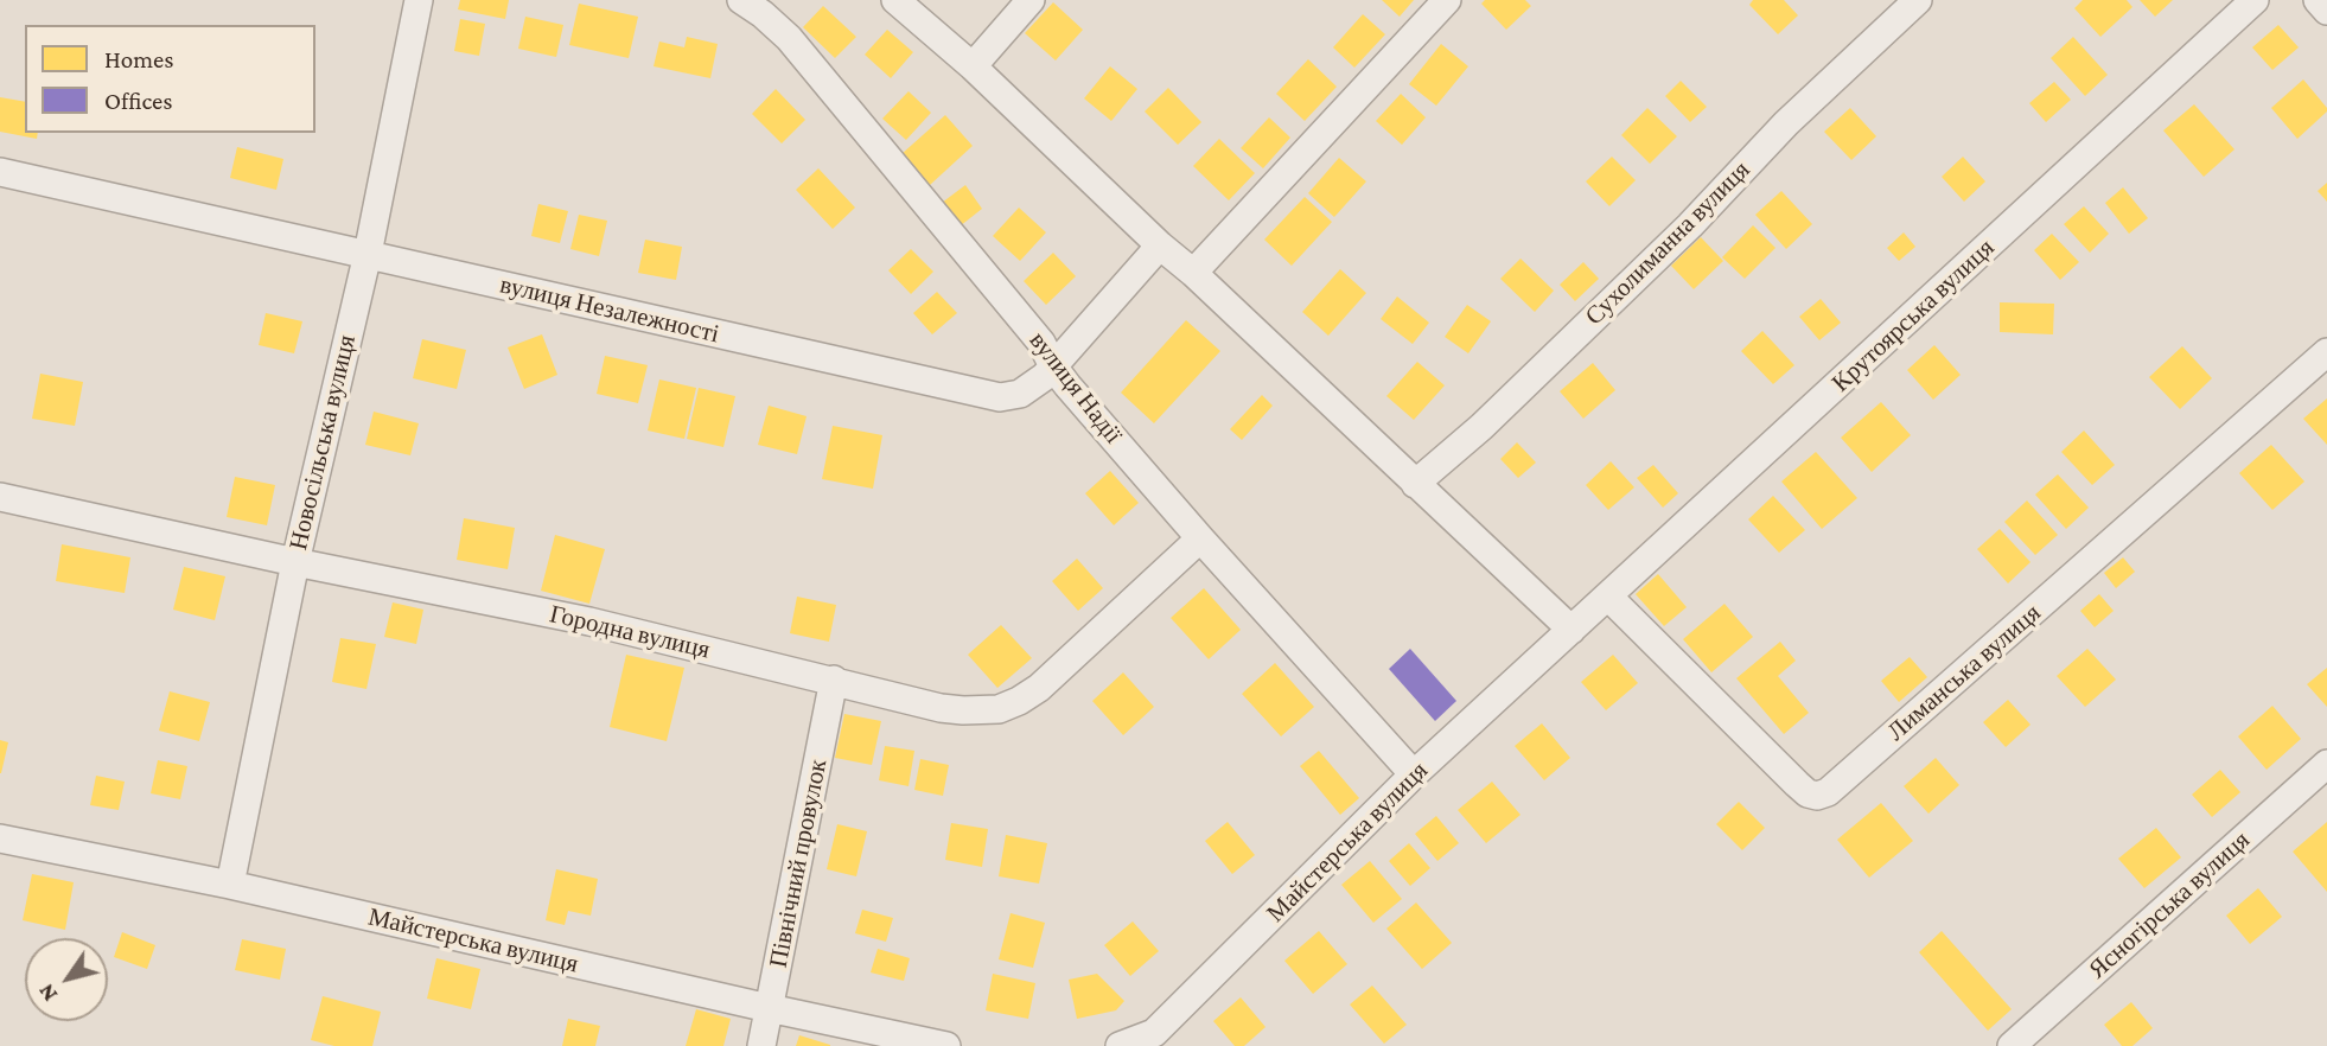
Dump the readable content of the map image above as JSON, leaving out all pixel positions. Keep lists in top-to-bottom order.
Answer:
{
  "streets": {
    "street": [
      "Сухолиманна вулиця",
      "вулиця Незалежності",
      "Крутоярська вулиця",
      "вулиця Надії",
      "Новосільська вулиця",
      "Городна вулиця",
      "Лиманська вулиця",
      "Майстерська вулиця",
      "Північний провулок",
      "Ясногірська вулиця"
    ]
  },
  "crossings": [
    ["вулиця Незалежності", "вулиця Надії"],
    ["вулиця Незалежності", "Новосільська вулиця"],
    ["Крутоярська вулиця", "Лиманська вулиця"],
    ["Крутоярська вулиця", "Майстерська вулиця"],
    ["вулиця Надії", "Городна вулиця"],
    ["вулиця Надії", "Майстерська вулиця"],
    ["Новосільська вулиця", "Городна вулиця"],
    ["Новосільська вулиця", "Майстерська вулиця"],
    ["Городна вулиця", "Північний провулок"],
    ["Майстерська вулиця", "Північний провулок"]
  ],
  "legend": ["Homes", "Offices"],
  "north": "bottom left"
}
